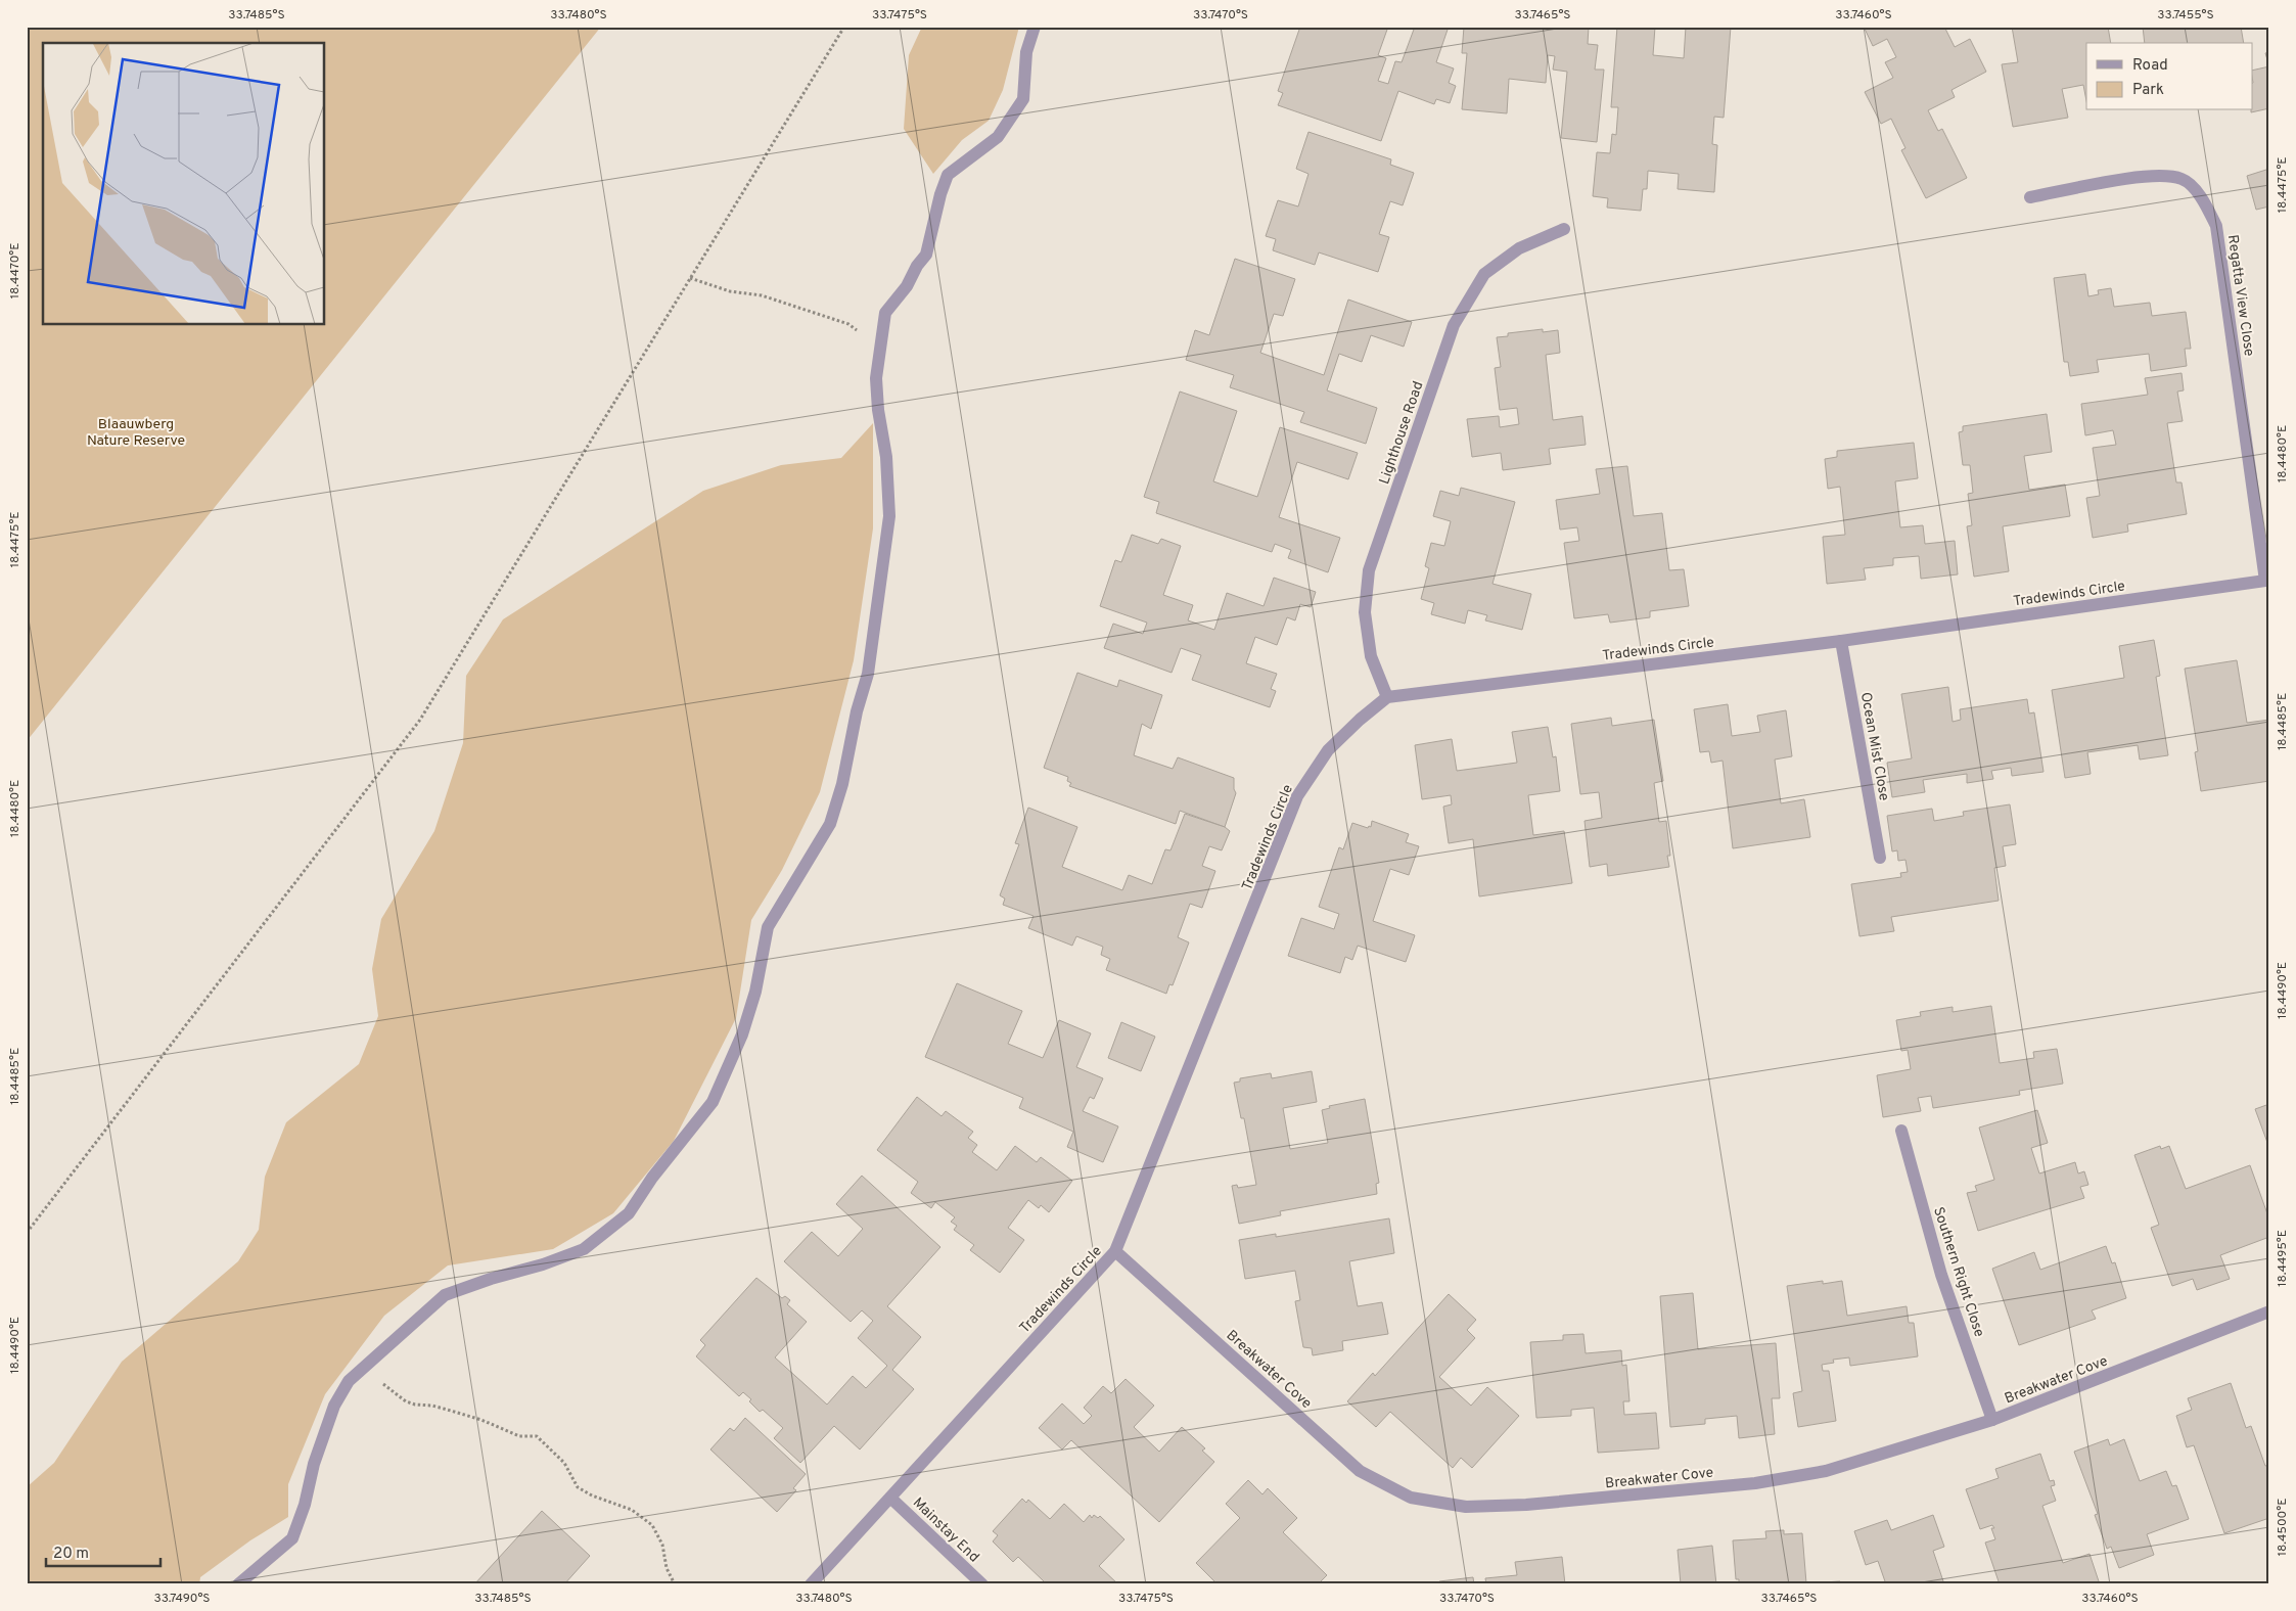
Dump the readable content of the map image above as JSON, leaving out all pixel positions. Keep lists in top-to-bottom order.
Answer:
{
  "streets": {
    "street": [
      "Regatta View Close",
      "Lighthouse Road",
      "Tradewinds Circle",
      "Ocean Mist Close",
      "Southern Right Close",
      "Breakwater Cove",
      "Mainstay End"
    ]
  },
  "crossings": [
    ["Regatta View Close", "Tradewinds Circle"],
    ["Lighthouse Road", "Tradewinds Circle"],
    ["Tradewinds Circle", "Ocean Mist Close"],
    ["Tradewinds Circle", "Breakwater Cove"],
    ["Tradewinds Circle", "Mainstay End"],
    ["Southern Right Close", "Breakwater Cove"]
  ],
  "parks": ["Blaauwberg Nature Reserve"],
  "legend": ["Road", "Park"],
  "scale_bar": "20 m",
  "coordinates": [
    "33.7485°S",
    "33.7480°S",
    "33.7475°S",
    "33.7470°S",
    "33.7465°S",
    "33.7460°S",
    "33.7455°S",
    "18.4475°E",
    "18.4470°E",
    "18.4480°E",
    "18.4485°E",
    "18.4490°E",
    "18.4495°E",
    "18.4500°E",
    "33.7490°S"
  ]
}
